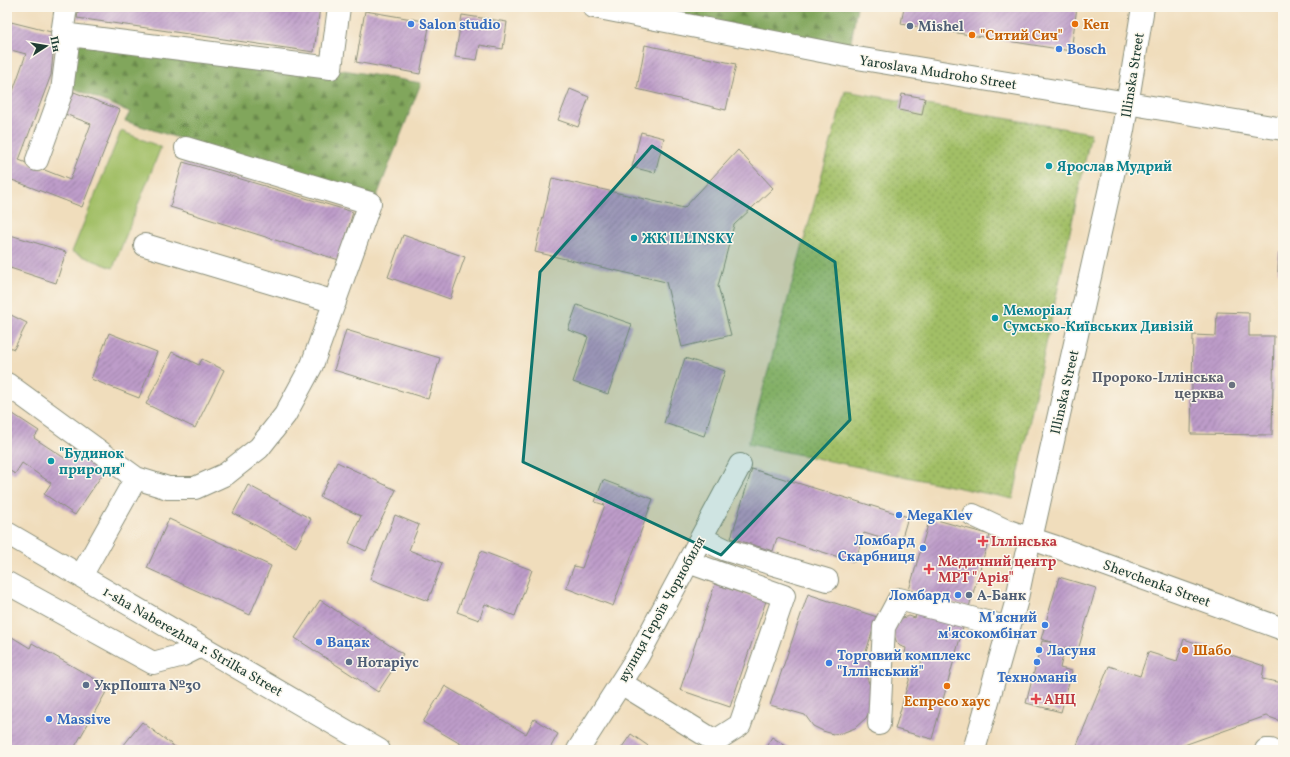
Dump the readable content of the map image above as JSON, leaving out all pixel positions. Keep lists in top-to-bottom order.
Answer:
{
  "streets": {
    "street": [
      "Yaroslava Mudroho Street",
      "Illinska Street",
      "Shevchenka Street",
      "вулиця Героїв Чорнобиля",
      "1-sha Naberezhna r. Strilka Street"
    ]
  },
  "crossings": [
    ["Yaroslava Mudroho Street", "Illinska Street"],
    ["Illinska Street", "Shevchenka Street"]
  ],
  "places": {
    "other": [
      "Salon studio",
      "Кеп",
      "Mishel",
      "\"Ситий Сич\"",
      "Bosch",
      "Ярослав Мудрий",
      "ЖК ILLINSKY",
      "Меморіал Сумсько-Київських Дивізій",
      "Пророко-Іллінська церква",
      "\"Будинок природи\"",
      "MegaKlev",
      "Ломбард Скарбниця",
      "Ломбард",
      "А-Банк",
      "М'ясний м'ясокомбінат",
      "Вацак",
      "Ласуня",
      "Шабо",
      "Нотаріус",
      "Техноманія",
      "Торговий комплекс \"Іллінський\"",
      "УкрПошта №30",
      "Еспресо хаус",
      "Massive"
    ],
    "health": ["Іллінська", "Медичний центр МРТ \"Арія\"", "АНЦ"]
  },
  "north": "right"
}
